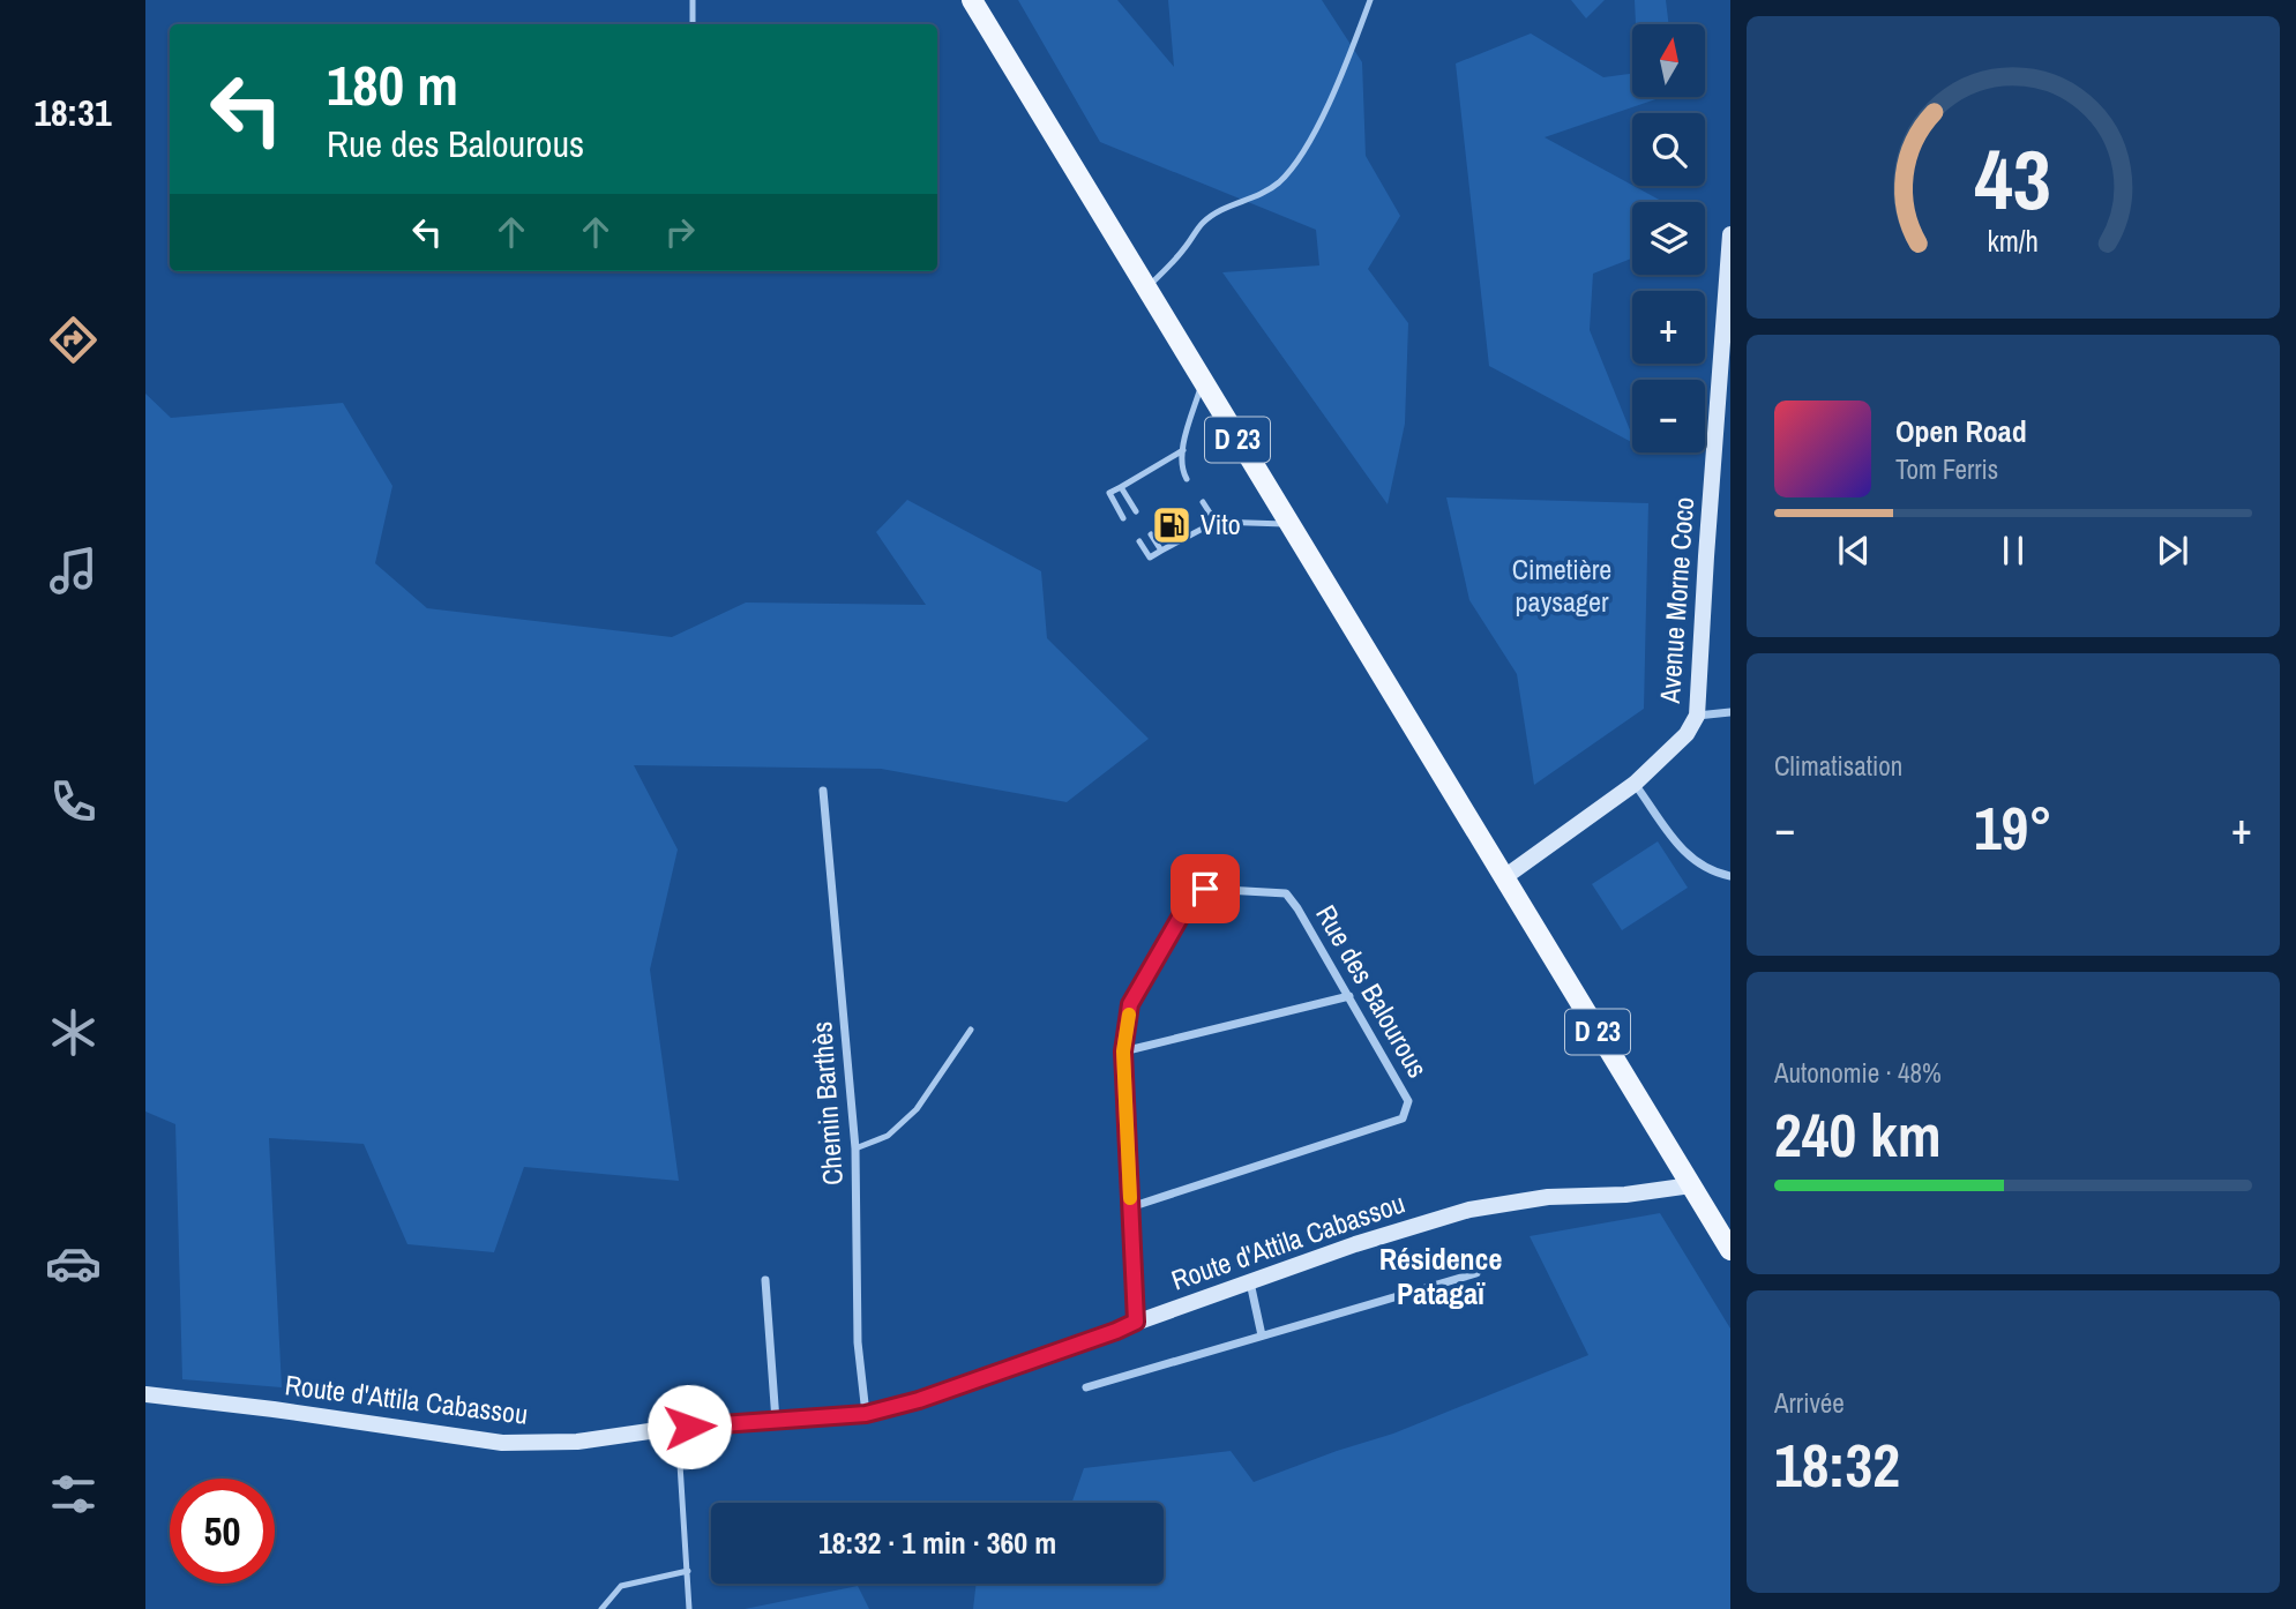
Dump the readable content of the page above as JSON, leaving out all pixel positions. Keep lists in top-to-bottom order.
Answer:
{
  "streets": {
    "main road": ["D 23", "Avenue Morne Coco", "Route d'Attila Cabassou"],
    "street": ["Rue des Balourous", "Chemin Barthès"]
  },
  "crossings": [
    ["D 23", "Avenue Morne Coco"],
    ["D 23", "Route d'Attila Cabassou"],
    ["Rue des Balourous", "Route d'Attila Cabassou"],
    ["Chemin Barthès", "Route d'Attila Cabassou"]
  ],
  "districts": ["Résidence Patagaï"],
  "parks": ["Cimetière paysager"],
  "places": {
    "fuel station": ["Vito"]
  },
  "north": "top",
  "page": {
    "tabs": "18:31",
    "map_buttons": ["+", "−"],
    "turn": ["180 m", "Rue des Balourous"],
    "song": ["Open Road", "Tom Ferris"],
    "tile": [
      "Climatisation",
      ["Autonomie · 48%", "240 km"],
      ["Arrivée", "18:32"]
    ],
    "heat": ["−", "19°", "+"],
    "limit": "50",
    "trip": "18:32 · 1 min · 360 m",
    "gauge": ["43", "km/h"]
  }
}
